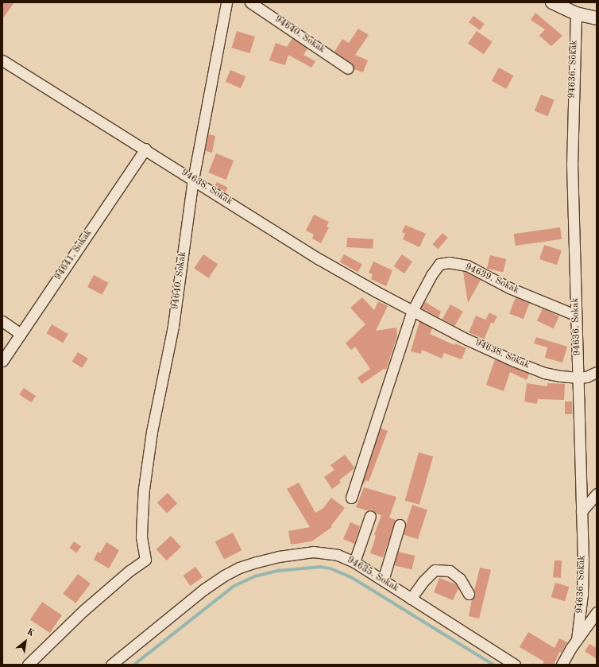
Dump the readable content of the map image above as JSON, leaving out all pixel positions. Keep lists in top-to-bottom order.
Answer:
{
  "streets": {
    "street": [
      "94640. Sokak",
      "94636. Sokak",
      "94638. Sokak",
      "94641. Sokak",
      "94639. Sokak",
      "94635. Sokak"
    ]
  },
  "crossings": [
    ["94640. Sokak", "94638. Sokak"],
    ["94636. Sokak", "94638. Sokak"],
    ["94636. Sokak", "94639. Sokak"],
    ["94638. Sokak", "94641. Sokak"],
    ["94638. Sokak", "94639. Sokak"]
  ],
  "north": "top right"
}
